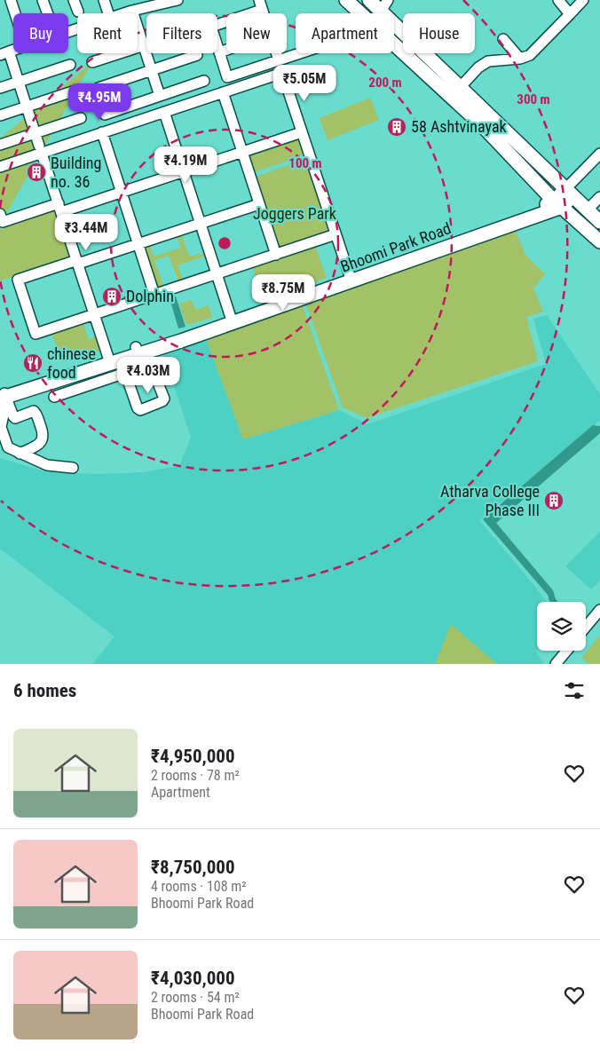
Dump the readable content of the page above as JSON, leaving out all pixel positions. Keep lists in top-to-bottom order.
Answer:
{
  "streets": {
    "main road": ["Bhoomi Park Road"]
  },
  "parks": ["Joggers Park"],
  "places": {
    "building": [
      "58 Ashtvinayak",
      "Building no. 36",
      "Dolphin",
      "Atharva College Phase III"
    ],
    "restaurant": ["chinese food"]
  },
  "page": {
    "chip": [
      "Buy",
      "Rent",
      "Filters",
      "New",
      "Apartment",
      "House"
    ],
    "price": [
      "₹5.05M",
      "₹4.95M",
      "₹4.19M",
      "₹3.44M",
      "₹8.75M",
      "₹4.03M"
    ],
    "heading": "6 homes",
    "list": [
      {
        "name": "₹4,950,000",
        "note": "2 rooms · 78 m² · Apartment"
      },
      {
        "name": "₹8,750,000",
        "note": "4 rooms · 108 m² · Bhoomi Park Road"
      },
      {
        "name": "₹4,030,000",
        "note": "2 rooms · 54 m² · Bhoomi Park Road"
      }
    ]
  },
  "rings": ["200 m", "300 m", "100 m"]
}
